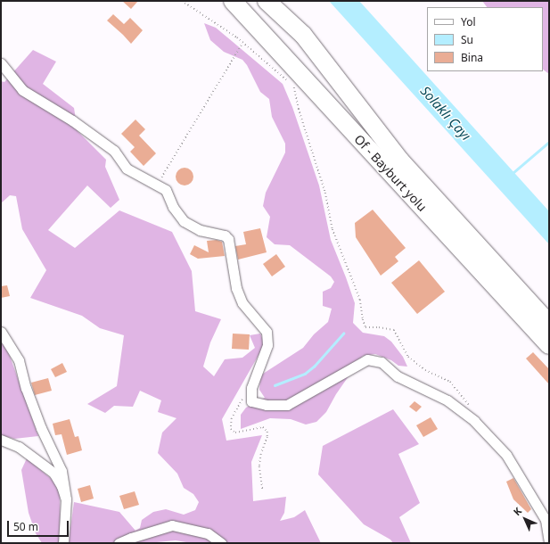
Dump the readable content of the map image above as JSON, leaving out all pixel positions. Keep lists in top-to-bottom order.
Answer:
{
  "streets": {
    "highway": ["Of - Bayburt yolu"]
  },
  "water": ["Solaklı Çayı"],
  "legend": ["Yol", "Su", "Bina"],
  "scale_bar": "50 m",
  "north": "top left"
}
